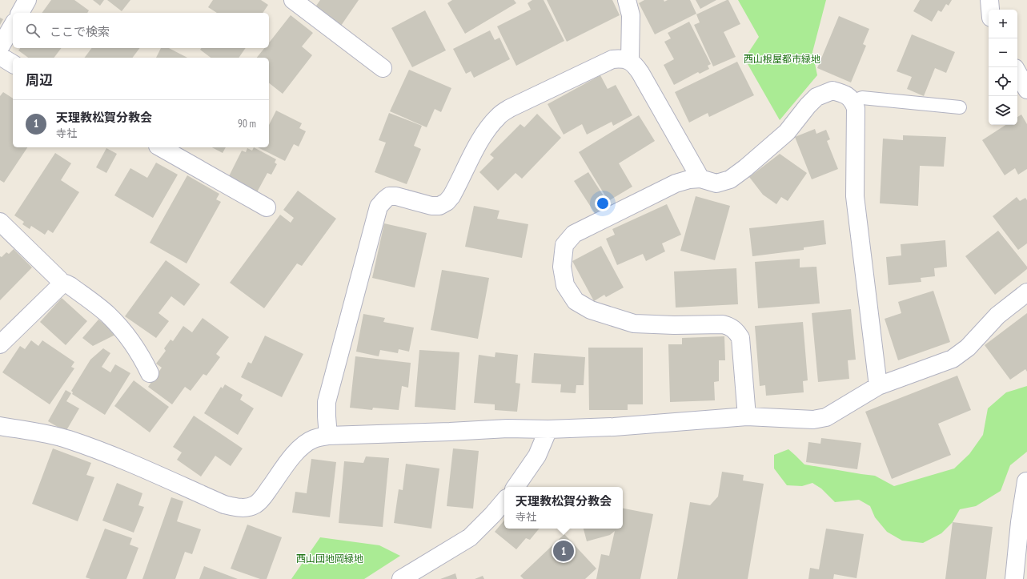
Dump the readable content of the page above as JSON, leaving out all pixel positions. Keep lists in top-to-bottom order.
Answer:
{
  "parks": ["西山根屋都市緑地", "西山団地岡緑地"],
  "page": {
    "map_buttons": ["+", "−"],
    "search": "ここで検索",
    "heading": "周辺",
    "list": [
      {
        "mark": "1",
        "name": "天理教松賀分教会",
        "note": "寺社",
        "value": "90 m"
      }
    ],
    "popup": ["天理教松賀分教会", "寺社"],
    "pins": "1"
  }
}
